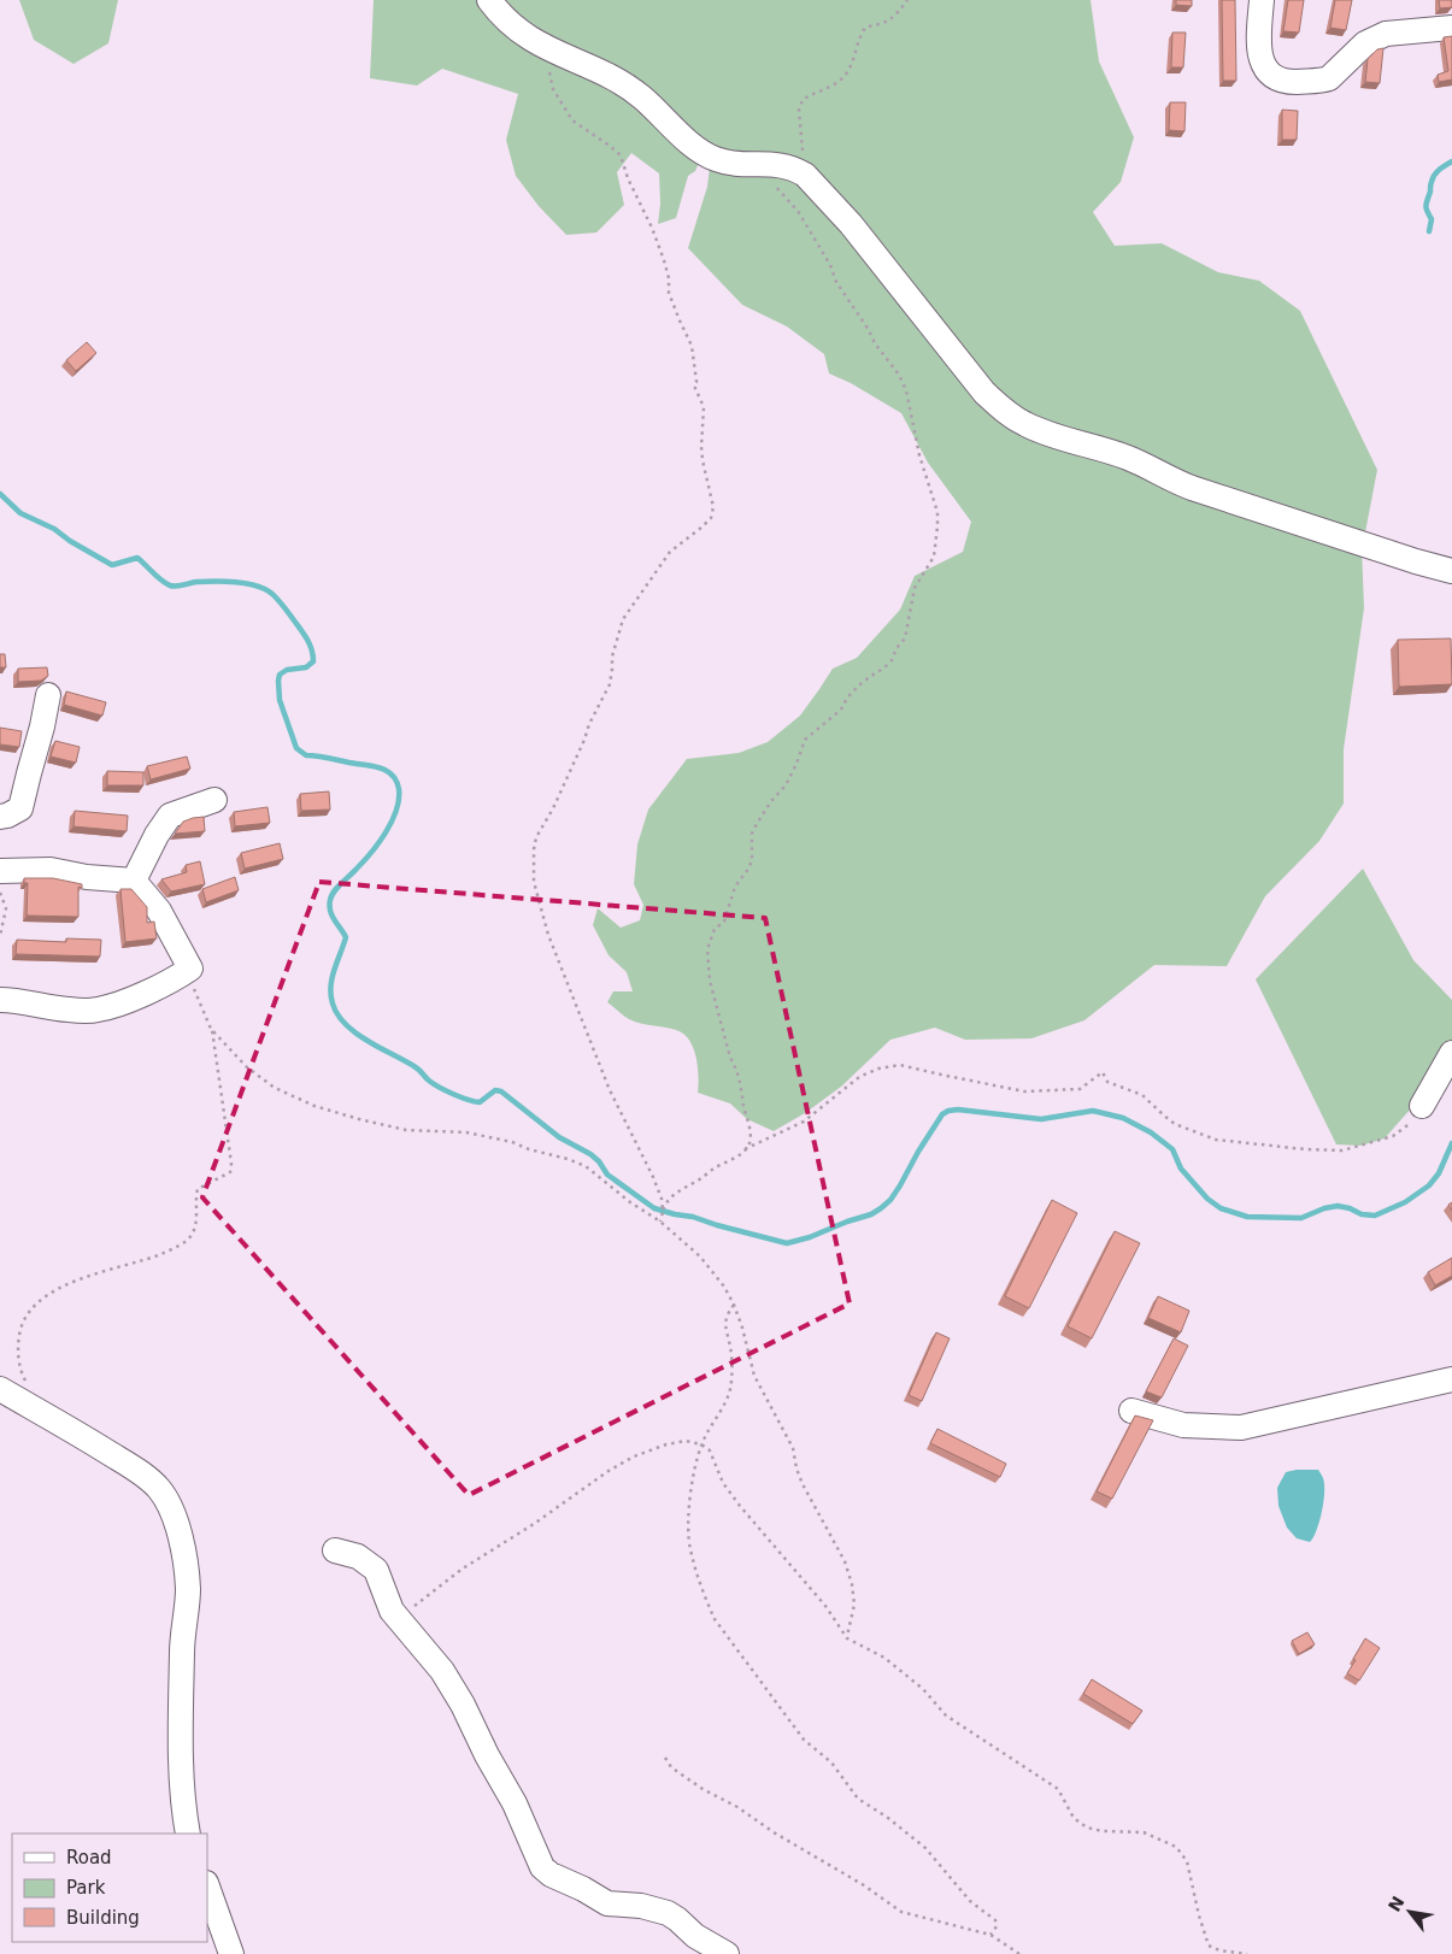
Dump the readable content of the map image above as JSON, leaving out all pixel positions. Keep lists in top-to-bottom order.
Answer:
{
  "legend": ["Road", "Park", "Building"],
  "north": "top left"
}
